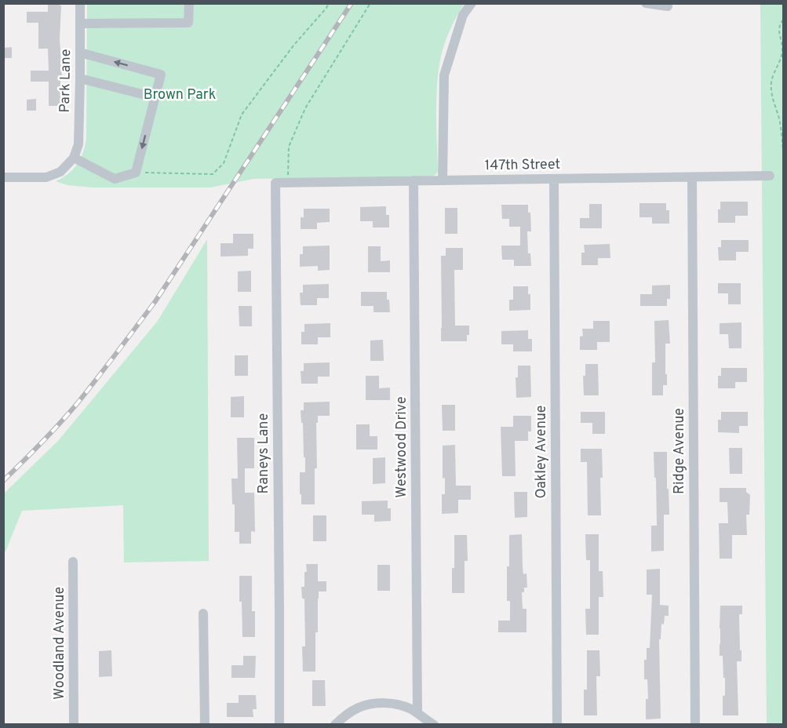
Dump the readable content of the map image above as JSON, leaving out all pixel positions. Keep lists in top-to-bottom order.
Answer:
{
  "streets": {
    "street": [
      "Park Lane",
      "147th Street",
      "Westwood Drive",
      "Ridge Avenue",
      "Oakley Avenue",
      "Raneys Lane",
      "Woodland Avenue"
    ]
  },
  "crossings": [
    ["147th Street", "Westwood Drive"],
    ["147th Street", "Ridge Avenue"],
    ["147th Street", "Oakley Avenue"],
    ["147th Street", "Raneys Lane"]
  ],
  "parks": ["Brown Park"]
}
